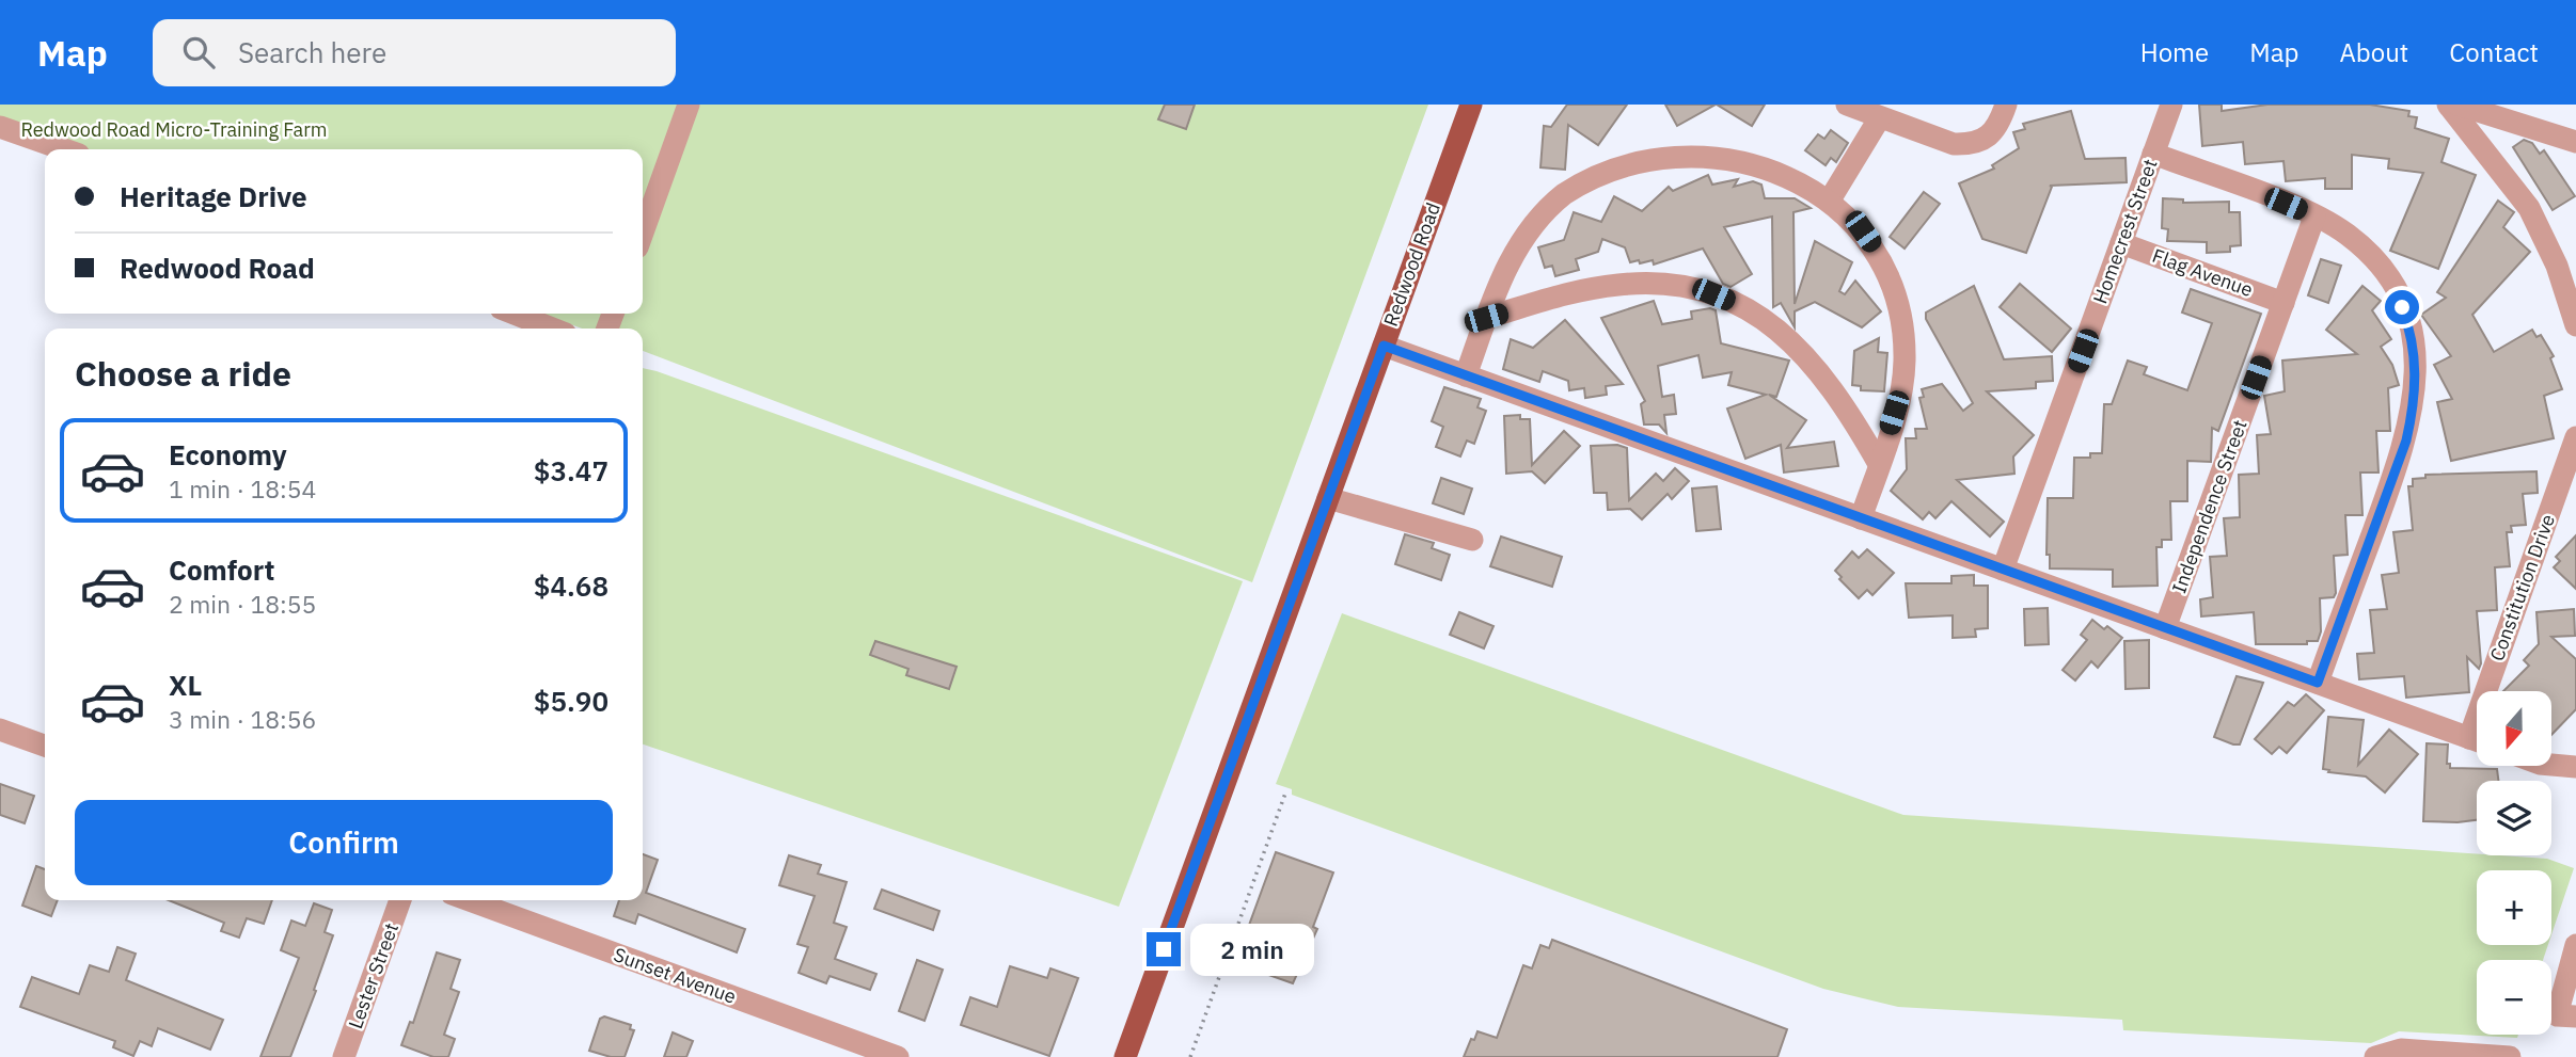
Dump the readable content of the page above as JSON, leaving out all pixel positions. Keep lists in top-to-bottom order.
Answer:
{
  "streets": {
    "main road": ["Redwood Road"],
    "street": [
      "Homecrest Street",
      "Flag Avenue",
      "Independence Street",
      "Constitution Drive",
      "Lester Street",
      "Sunset Avenue"
    ]
  },
  "crossings": [
    ["Homecrest Street", "Flag Avenue"],
    ["Flag Avenue", "Independence Street"]
  ],
  "parks": ["Redwood Road Micro-Training Farm"],
  "north": "bottom",
  "page": {
    "header": "Map",
    "search": "Search here",
    "nav": [
      "Home",
      "Map",
      "About",
      "Contact"
    ],
    "banner": ["Heritage Drive", "Redwood Road"],
    "heading": "Choose a ride",
    "list": [
      {
        "name": "Economy",
        "note": "1 min · 18:54",
        "value": "$3.47"
      },
      {
        "name": "Comfort",
        "note": "2 min · 18:55",
        "value": "$4.68"
      },
      {
        "name": "XL",
        "note": "3 min · 18:56",
        "value": "$5.90"
      }
    ],
    "map_buttons": ["+", "−"],
    "buttons": "Confirm",
    "bubble": "2 min"
  }
}
